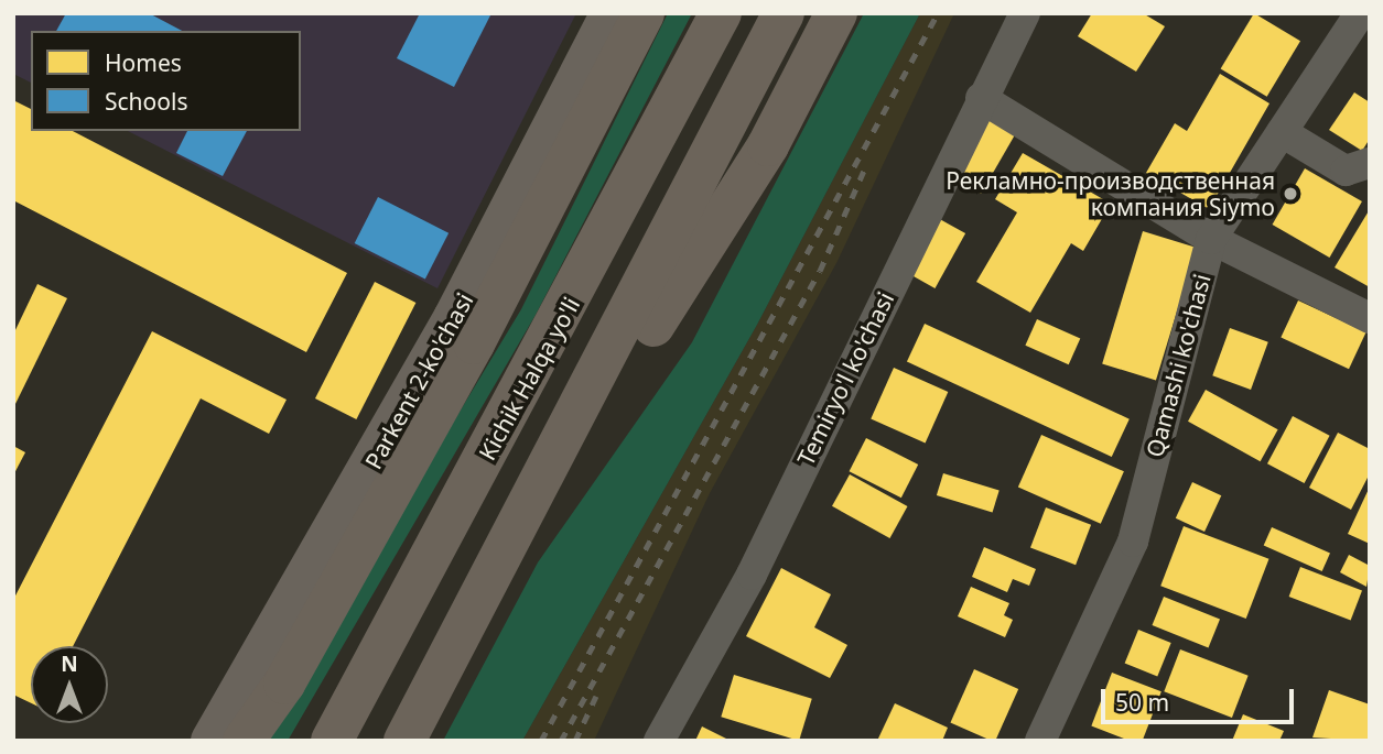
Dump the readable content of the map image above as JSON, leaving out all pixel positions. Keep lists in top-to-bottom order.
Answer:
{
  "streets": {
    "highway": ["Kichik Halqa yo'li"],
    "main road": ["Parkent 2-ko'chasi"],
    "street": ["Qamashi ko'chasi", "Temiryo'l ko'chasi"]
  },
  "places": ["Рекламно-производственная компания Siymo"],
  "legend": ["Homes", "Schools"],
  "scale_bar": "50 m",
  "north": "top"
}
